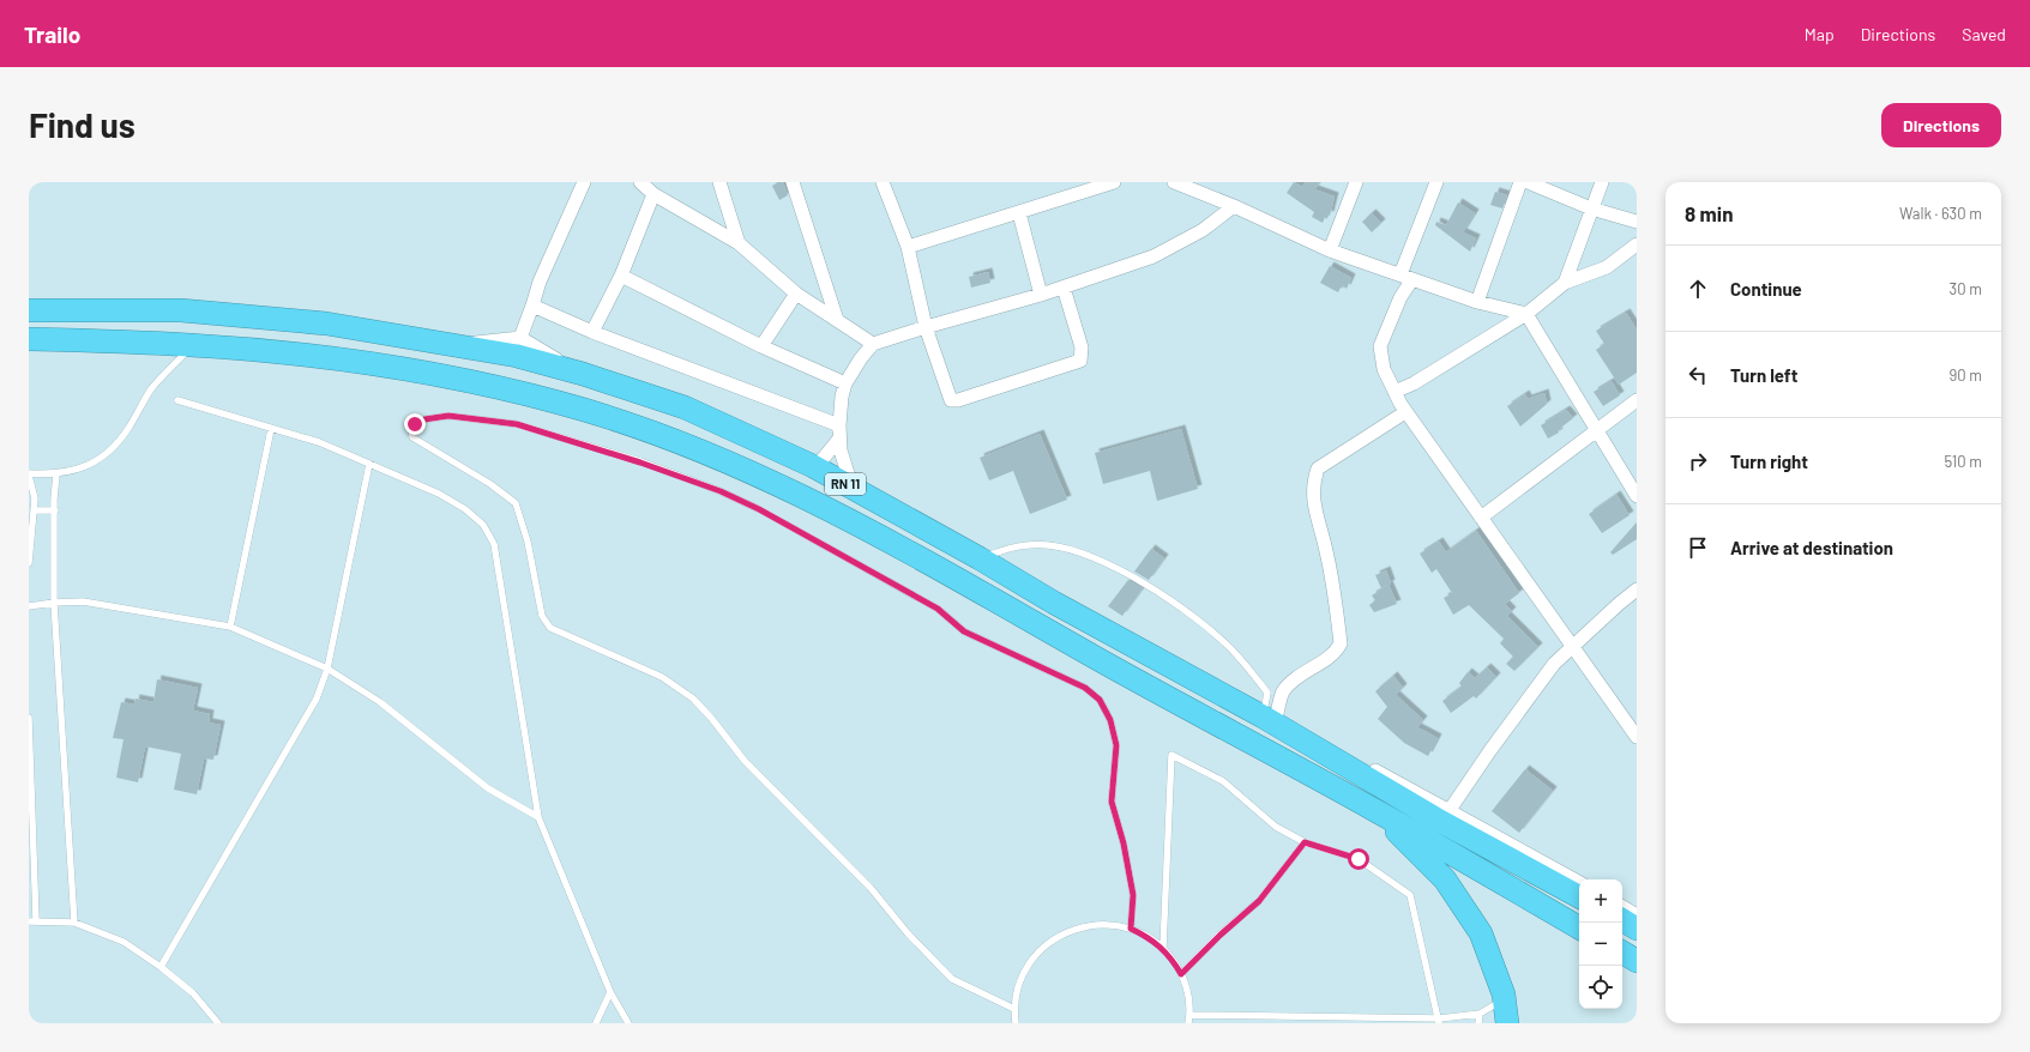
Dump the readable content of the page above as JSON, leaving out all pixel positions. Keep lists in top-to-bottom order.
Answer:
{
  "streets": {
    "highway": ["RN 11"]
  },
  "page": {
    "header": "Trailo",
    "nav": ["Map", "Directions", "Saved"],
    "buttons": "Directions",
    "title": "Find us",
    "heading": ["8 min", "Walk · 630 m"],
    "list": [
      ["Continue", "30 m"],
      ["Turn left", "90 m"],
      ["Turn right", "510 m"],
      "Arrive at destination"
    ],
    "map_buttons": ["+", "−"]
  }
}
